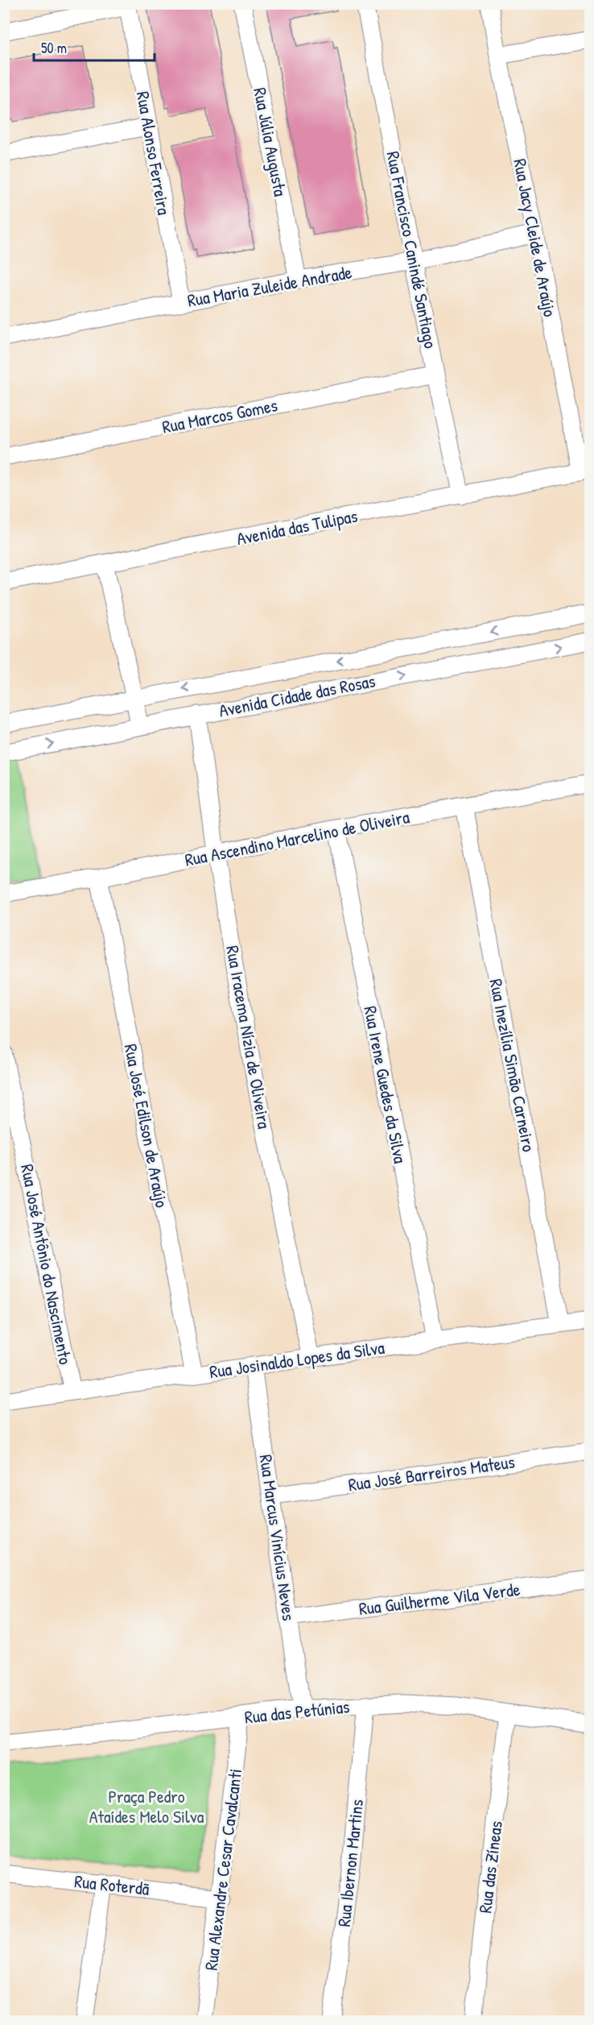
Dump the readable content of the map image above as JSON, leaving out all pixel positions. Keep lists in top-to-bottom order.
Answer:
{
  "streets": {
    "street": [
      "Rua Júlia Augusta",
      "Rua Alonso Ferreira",
      "Rua Jacy Cleide de Araújo",
      "Rua Francisco Canindé Santiago",
      "Rua Maria Zuleide Andrade",
      "Rua Marcos Gomes",
      "Avenida das Tulipas",
      "Avenida Cidade das Rosas",
      "Rua Ascendino Marcelino de Oliveira",
      "Rua Iracema Nízia de Oliveira",
      "Rua Inezília Simão Carneiro",
      "Rua Irene Guedes da Silva",
      "Rua José Edilson de Araújo",
      "Rua José Antônio do Nascimento",
      "Rua Josinaldo Lopes da Silva",
      "Rua José Barreiros Mateus",
      "Rua Marcus Vinícius Neves",
      "Rua Guilherme Vila Verde",
      "Rua das Petúnias",
      "Rua Ibernon Martins",
      "Rua das Zíneas",
      "Rua Alexandre Cesar Cavalcanti",
      "Rua Roterdã"
    ]
  },
  "crossings": [
    ["Rua Júlia Augusta", "Rua Maria Zuleide Andrade"],
    ["Rua Alonso Ferreira", "Rua Maria Zuleide Andrade"],
    ["Rua Jacy Cleide de Araújo", "Rua Maria Zuleide Andrade"],
    ["Rua Jacy Cleide de Araújo", "Avenida das Tulipas"],
    ["Rua Francisco Canindé Santiago", "Rua Maria Zuleide Andrade"],
    ["Rua Francisco Canindé Santiago", "Rua Marcos Gomes"],
    ["Rua Francisco Canindé Santiago", "Avenida das Tulipas"],
    ["Avenida Cidade das Rosas", "Rua Iracema Nízia de Oliveira"],
    ["Rua Ascendino Marcelino de Oliveira", "Rua Iracema Nízia de Oliveira"],
    ["Rua Ascendino Marcelino de Oliveira", "Rua Inezília Simão Carneiro"],
    ["Rua Ascendino Marcelino de Oliveira", "Rua Irene Guedes da Silva"],
    ["Rua Ascendino Marcelino de Oliveira", "Rua José Edilson de Araújo"],
    ["Rua Iracema Nízia de Oliveira", "Rua Josinaldo Lopes da Silva"],
    ["Rua Inezília Simão Carneiro", "Rua Josinaldo Lopes da Silva"],
    ["Rua Irene Guedes da Silva", "Rua Josinaldo Lopes da Silva"],
    ["Rua José Edilson de Araújo", "Rua Josinaldo Lopes da Silva"],
    ["Rua José Antônio do Nascimento", "Rua Josinaldo Lopes da Silva"],
    ["Rua Josinaldo Lopes da Silva", "Rua Marcus Vinícius Neves"],
    ["Rua José Barreiros Mateus", "Rua Marcus Vinícius Neves"],
    ["Rua Marcus Vinícius Neves", "Rua Guilherme Vila Verde"],
    ["Rua Marcus Vinícius Neves", "Rua das Petúnias"],
    ["Rua das Petúnias", "Rua Ibernon Martins"],
    ["Rua das Petúnias", "Rua das Zíneas"],
    ["Rua das Petúnias", "Rua Alexandre Cesar Cavalcanti"],
    ["Rua Alexandre Cesar Cavalcanti", "Rua Roterdã"]
  ],
  "parks": ["Praça Pedro Ataídes Melo Silva"],
  "scale_bar": "50 m"
}
